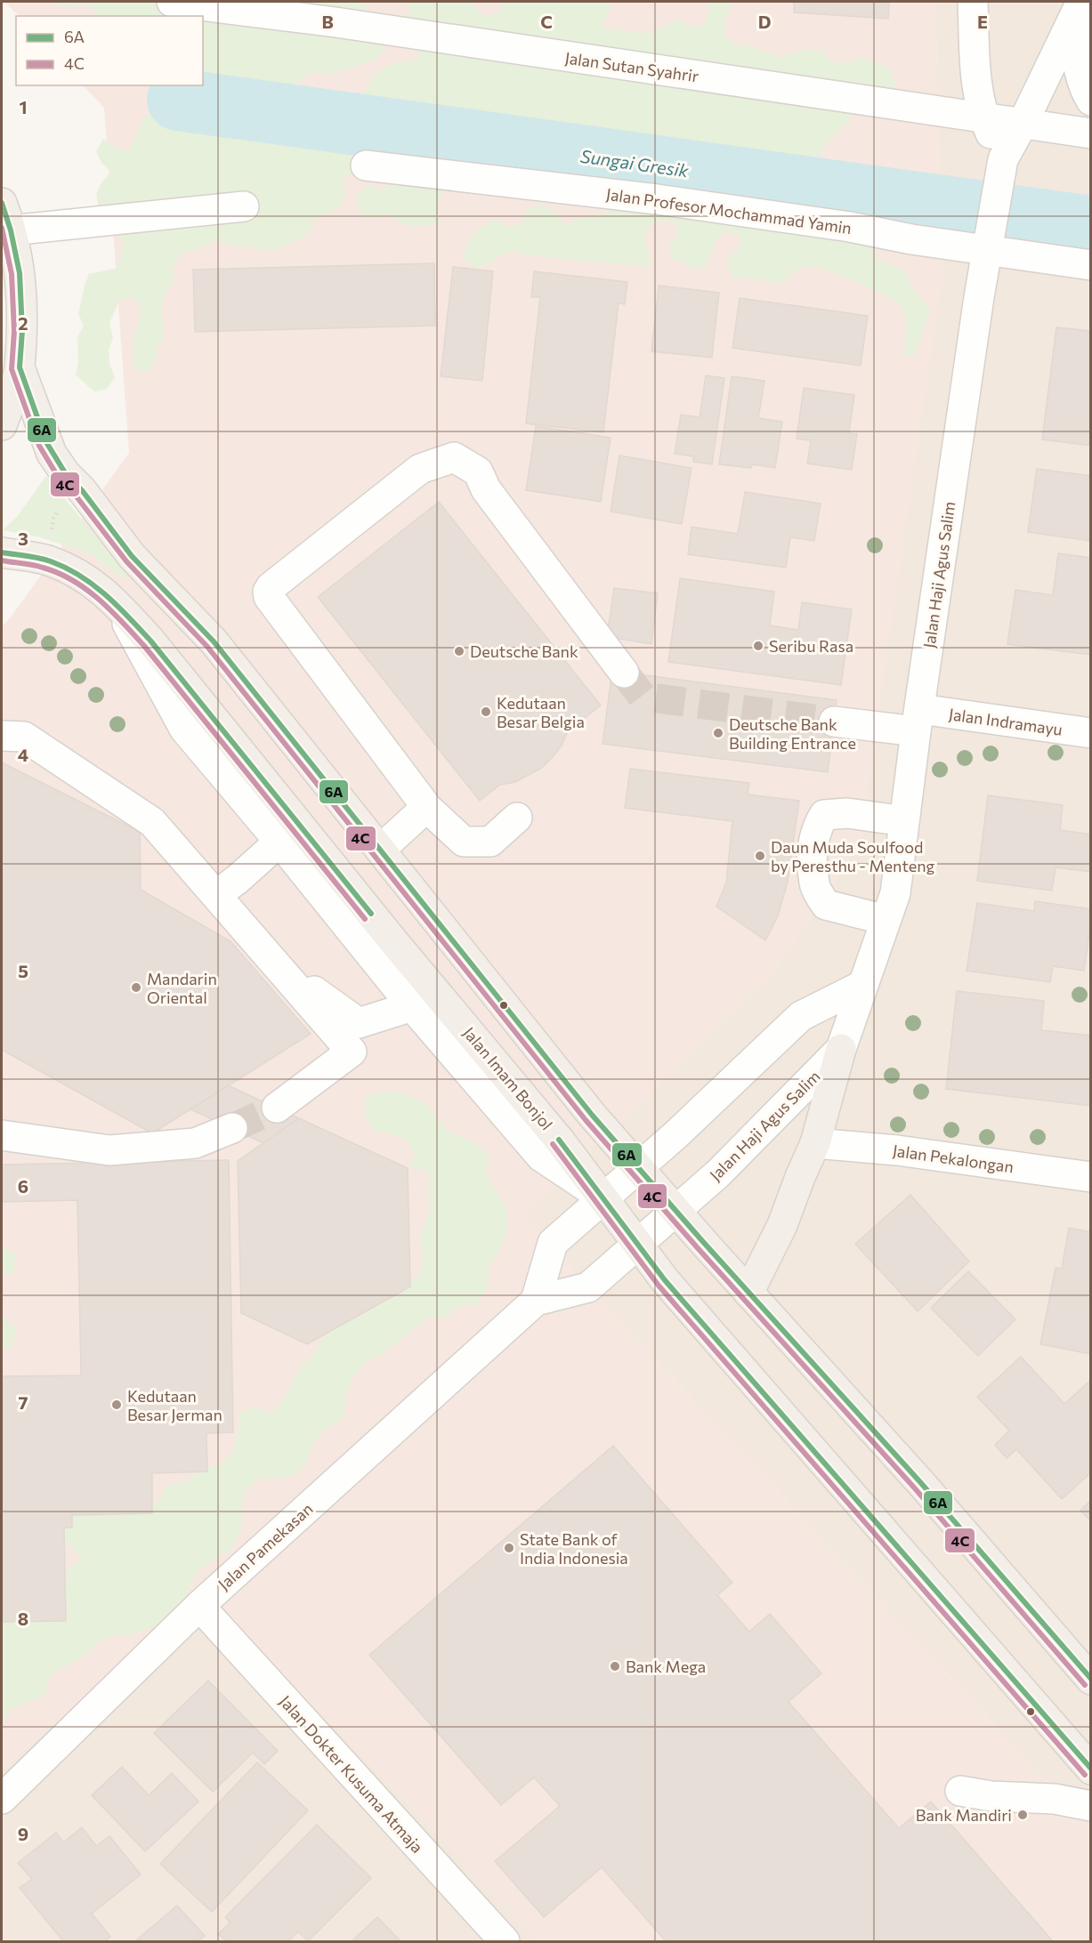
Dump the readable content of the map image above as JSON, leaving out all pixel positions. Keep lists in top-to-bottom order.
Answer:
{
  "streets": {
    "main road": ["Jalan Imam Bonjol"],
    "street": [
      "Jalan Sutan Syahrir",
      "Jalan Profesor Mochammad Yamin",
      "Jalan Haji Agus Salim",
      "Jalan Indramayu",
      "Jalan Pekalongan",
      "Jalan Pamekasan",
      "Jalan Dokter Kusuma Atmaja"
    ]
  },
  "crossings": [
    ["Jalan Sutan Syahrir", "Jalan Haji Agus Salim"],
    ["Jalan Profesor Mochammad Yamin", "Jalan Haji Agus Salim"],
    ["Jalan Haji Agus Salim", "Jalan Indramayu"],
    ["Jalan Haji Agus Salim", "Jalan Imam Bonjol"],
    ["Jalan Haji Agus Salim", "Jalan Pamekasan"],
    ["Jalan Imam Bonjol", "Jalan Pamekasan"],
    ["Jalan Pamekasan", "Jalan Dokter Kusuma Atmaja"]
  ],
  "water": ["Sungai Gresik"],
  "places": [
    "Seribu Rasa",
    "Deutsche Bank",
    "Kedutaan Besar Belgia",
    "Deutsche Bank Building Entrance",
    "Daun Muda Soulfood by Peresthu - Menteng",
    "Mandarin Oriental",
    "Kedutaan Besar Jerman",
    "State Bank of India Indonesia",
    "Bank Mega",
    "Bank Mandiri"
  ],
  "lines": ["transit line 6A", "transit line 4C"],
  "legend": ["6A", "4C"],
  "grid": {
    "columns": [
      "B",
      "C",
      "D",
      "E"
    ],
    "rows": [
      "1",
      "2",
      "3",
      "4",
      "5",
      "6",
      "7",
      "8",
      "9"
    ]
  }
}
